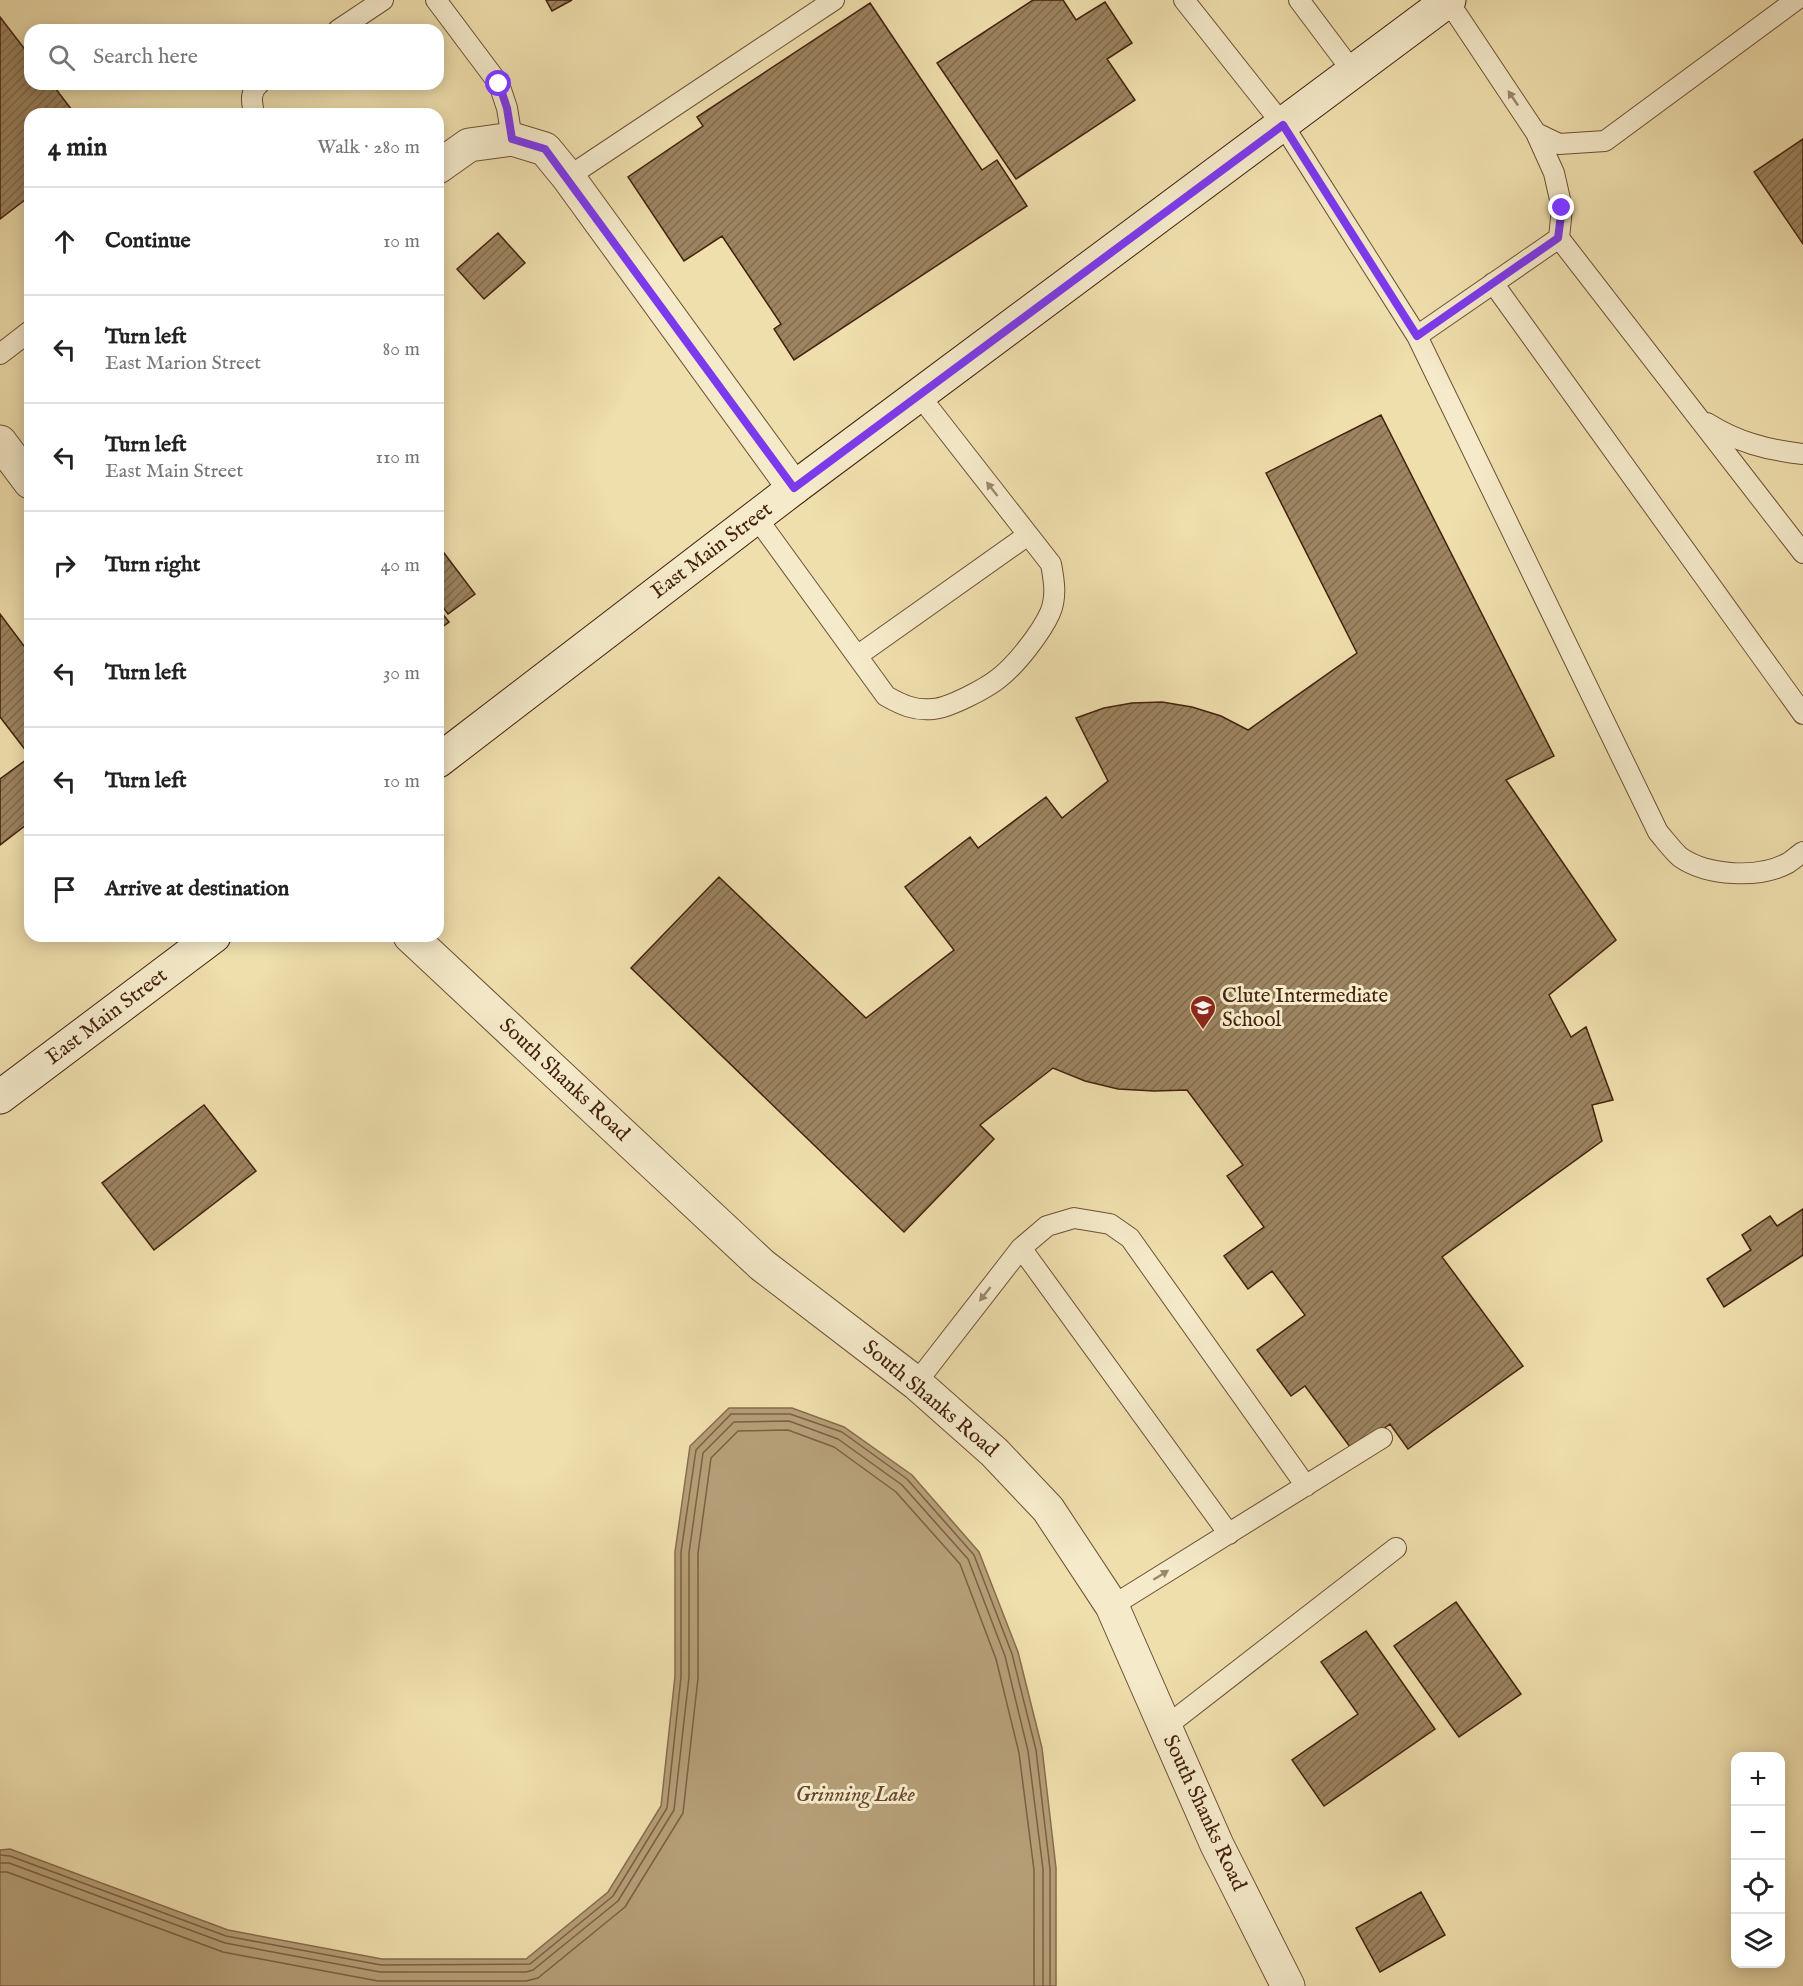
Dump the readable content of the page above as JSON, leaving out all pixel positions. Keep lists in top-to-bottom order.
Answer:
{
  "streets": {
    "street": ["East Main Street", "South Shanks Road"]
  },
  "water": ["Grinning Lake"],
  "places": {
    "school or university": ["Clute Intermediate School"]
  },
  "page": {
    "search": "Search here",
    "heading": ["4 min", "Walk · 280 m"],
    "list": [
      ["Continue", "10 m"],
      ["Turn left", "East Marion Street", "80 m"],
      ["Turn left", "East Main Street", "110 m"],
      ["Turn right", "40 m"],
      ["Turn left", "30 m"],
      ["Turn left", "10 m"],
      "Arrive at destination"
    ],
    "map_buttons": ["+", "−"]
  }
}
